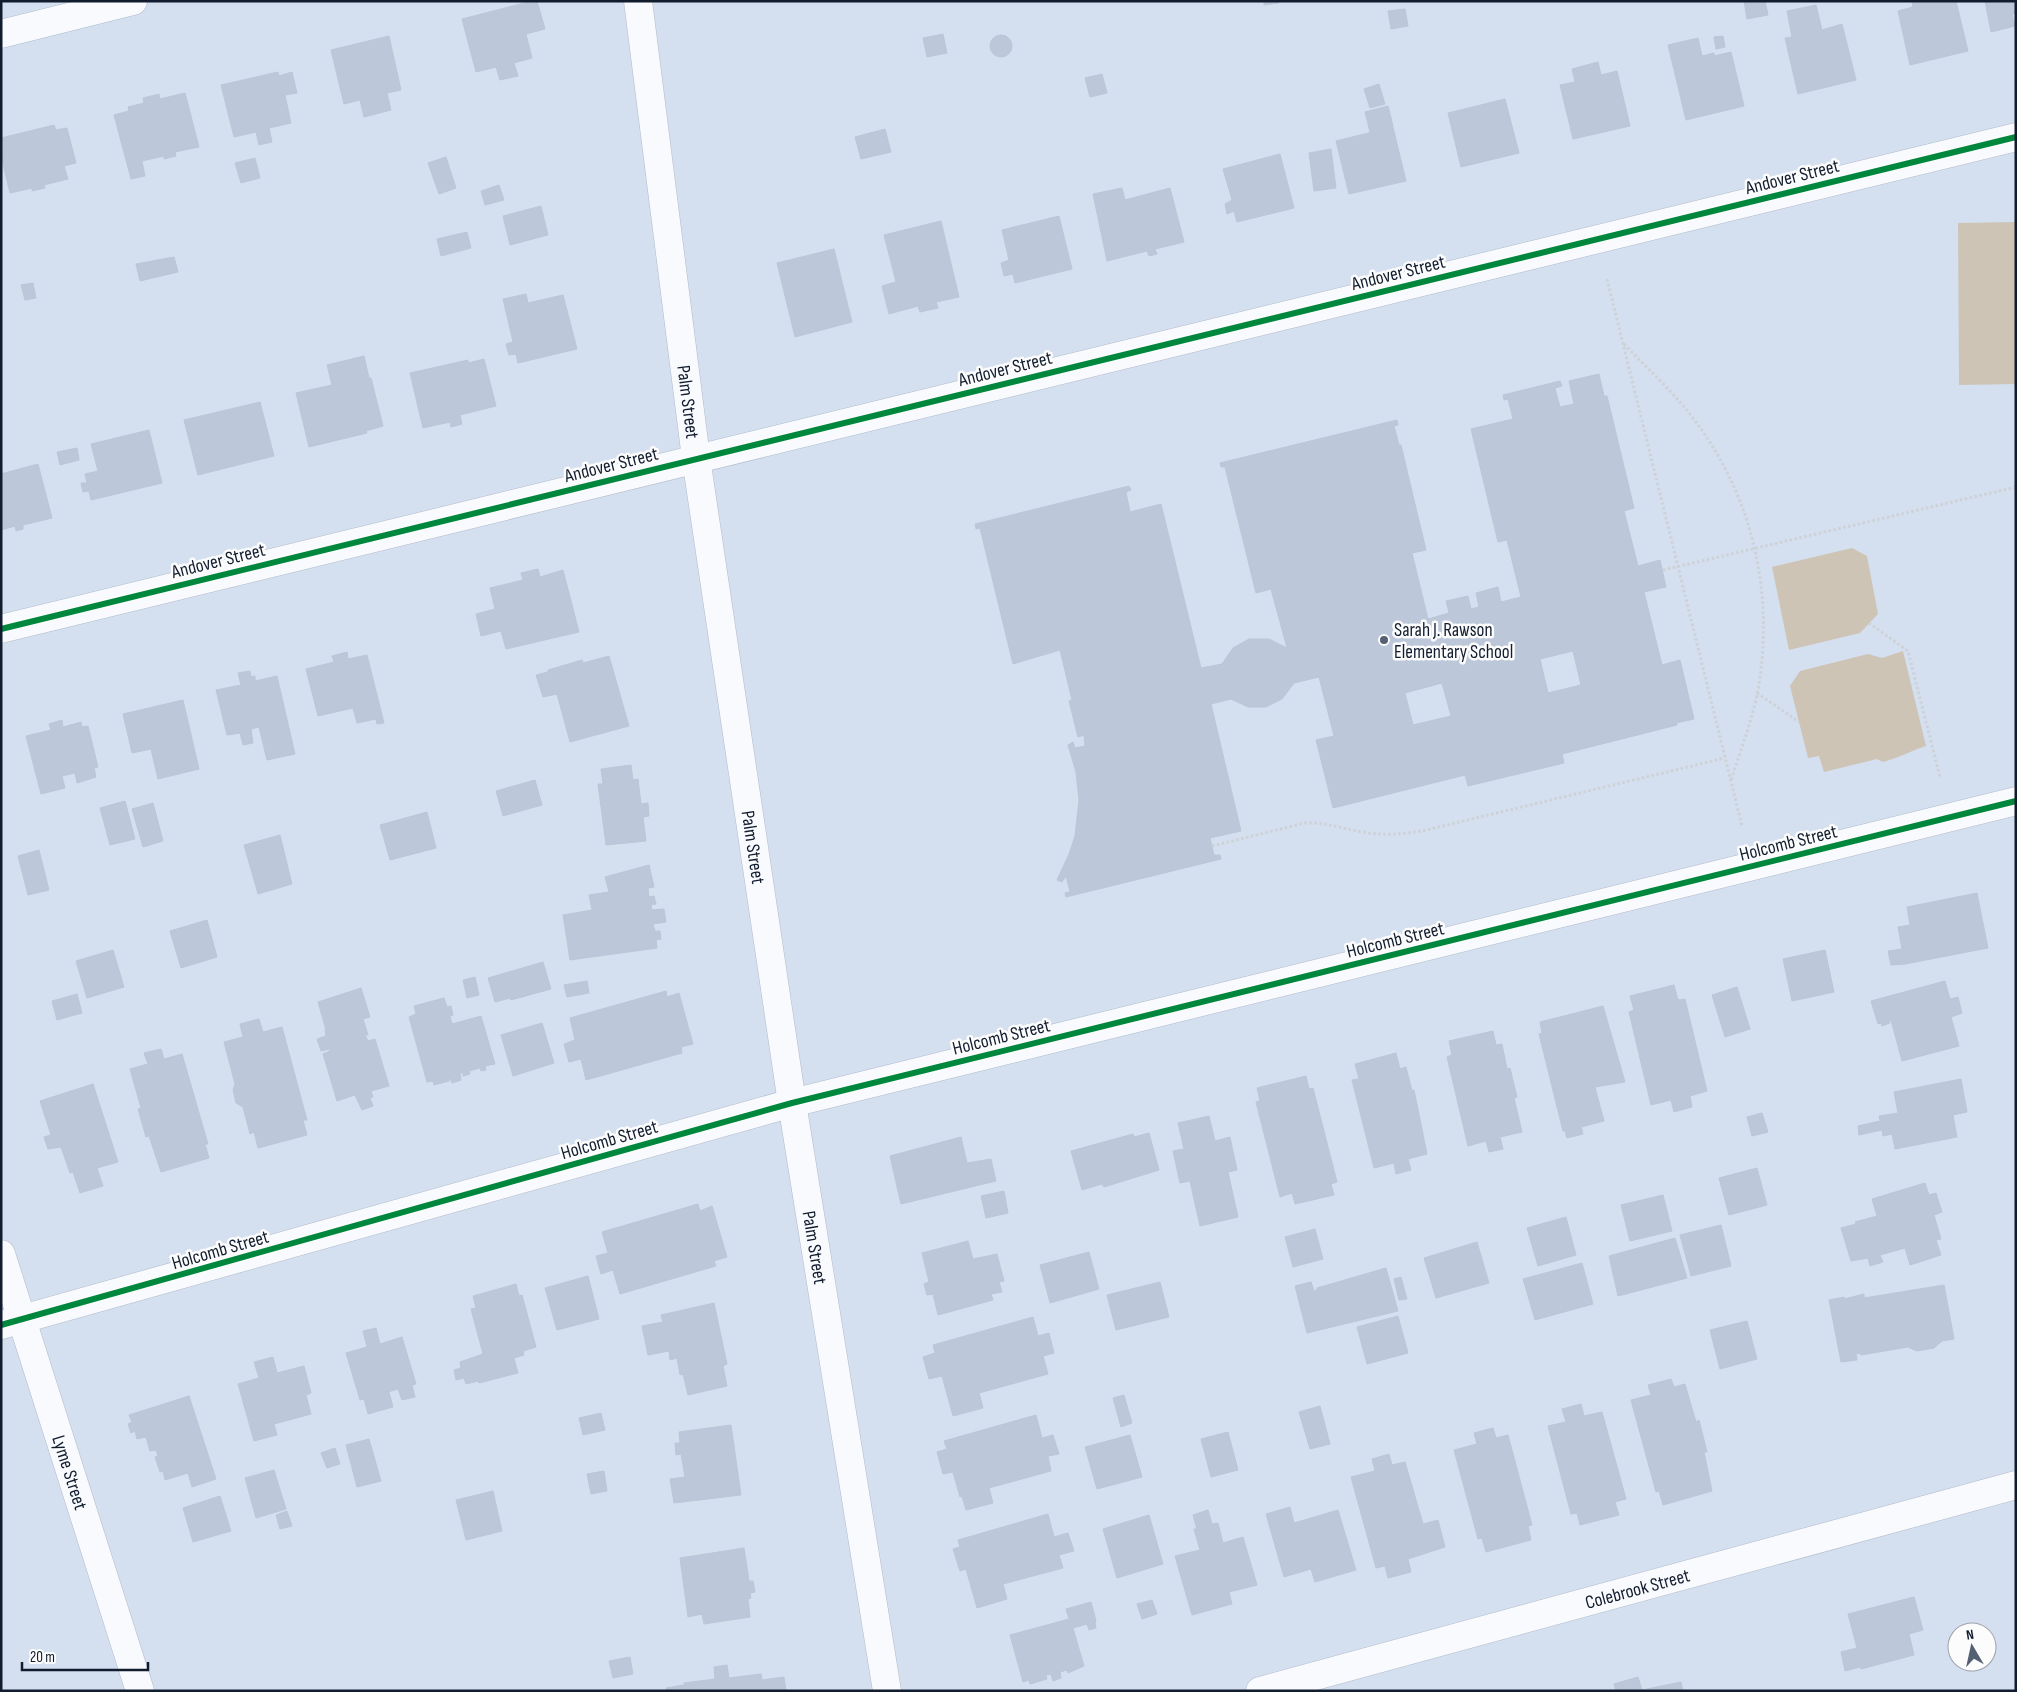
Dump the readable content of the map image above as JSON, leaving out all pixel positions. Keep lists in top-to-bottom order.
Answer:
{
  "streets": {
    "street": [
      "Andover Street",
      "Palm Street",
      "Holcomb Street",
      "Lyme Street",
      "Colebrook Street"
    ]
  },
  "crossings": [
    ["Andover Street", "Palm Street"],
    ["Palm Street", "Holcomb Street"],
    ["Holcomb Street", "Lyme Street"]
  ],
  "places": ["Sarah J. Rawson Elementary School"],
  "scale_bar": "20 m",
  "north": "top"
}
